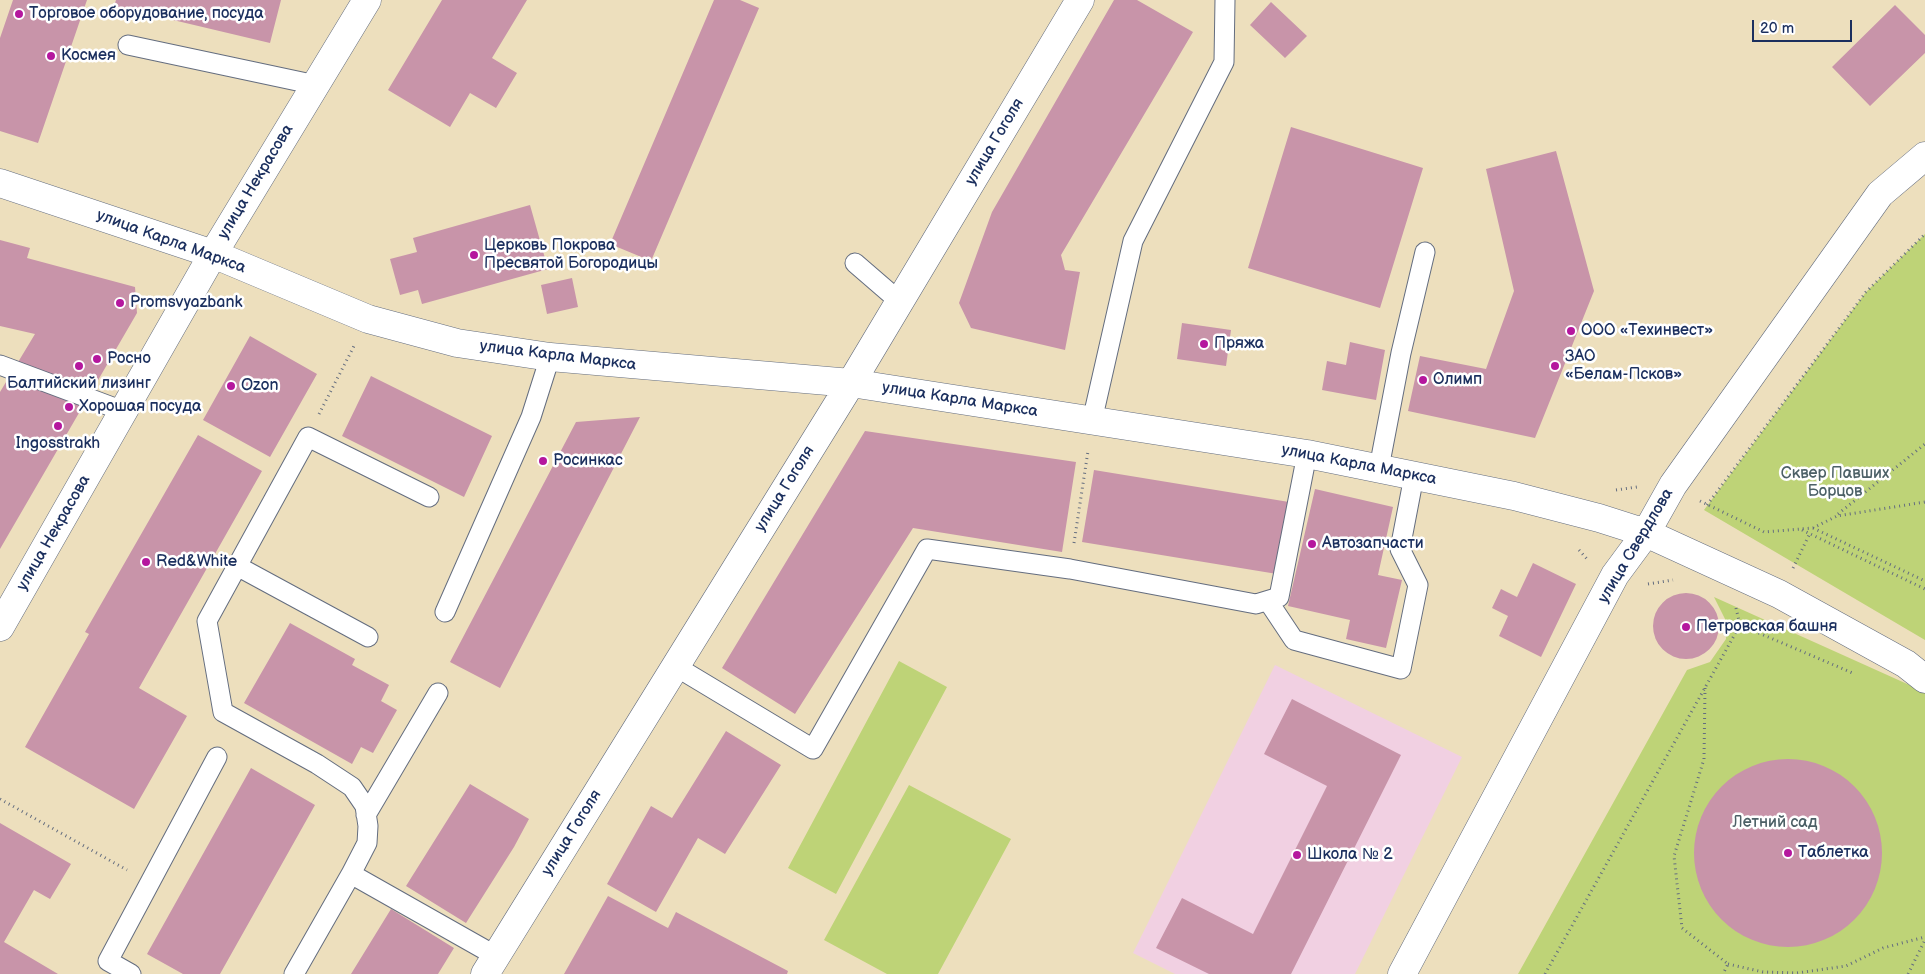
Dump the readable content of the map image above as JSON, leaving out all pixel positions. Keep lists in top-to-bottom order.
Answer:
{
  "streets": {
    "street": [
      "улица Гоголя",
      "улица Некрасова",
      "улица Карла Маркса",
      "улица Свердлова"
    ]
  },
  "crossings": [
    ["улица Гоголя", "улица Карла Маркса"],
    ["улица Некрасова", "улица Карла Маркса"],
    ["улица Карла Маркса", "улица Свердлова"]
  ],
  "parks": ["Сквер Павших Борцов", "Летний сад"],
  "places": [
    "Торговое оборудование, посуда",
    "Космея",
    "Церковь Покрова Пресвятой Богородицы",
    "Promsvyazbank",
    "ООО «Техинвест»",
    "Пряжа",
    "Росно",
    "Балтийский лизинг",
    "ЗАО «Белам-Псков»",
    "Олимп",
    "Ozon",
    "Хорошая посуда",
    "Ingosstrakh",
    "Росинкас",
    "Автозапчасти",
    "Red&White",
    "Петровская башня",
    "Таблетка",
    "Школа № 2"
  ],
  "scale_bar": "20 m"
}
